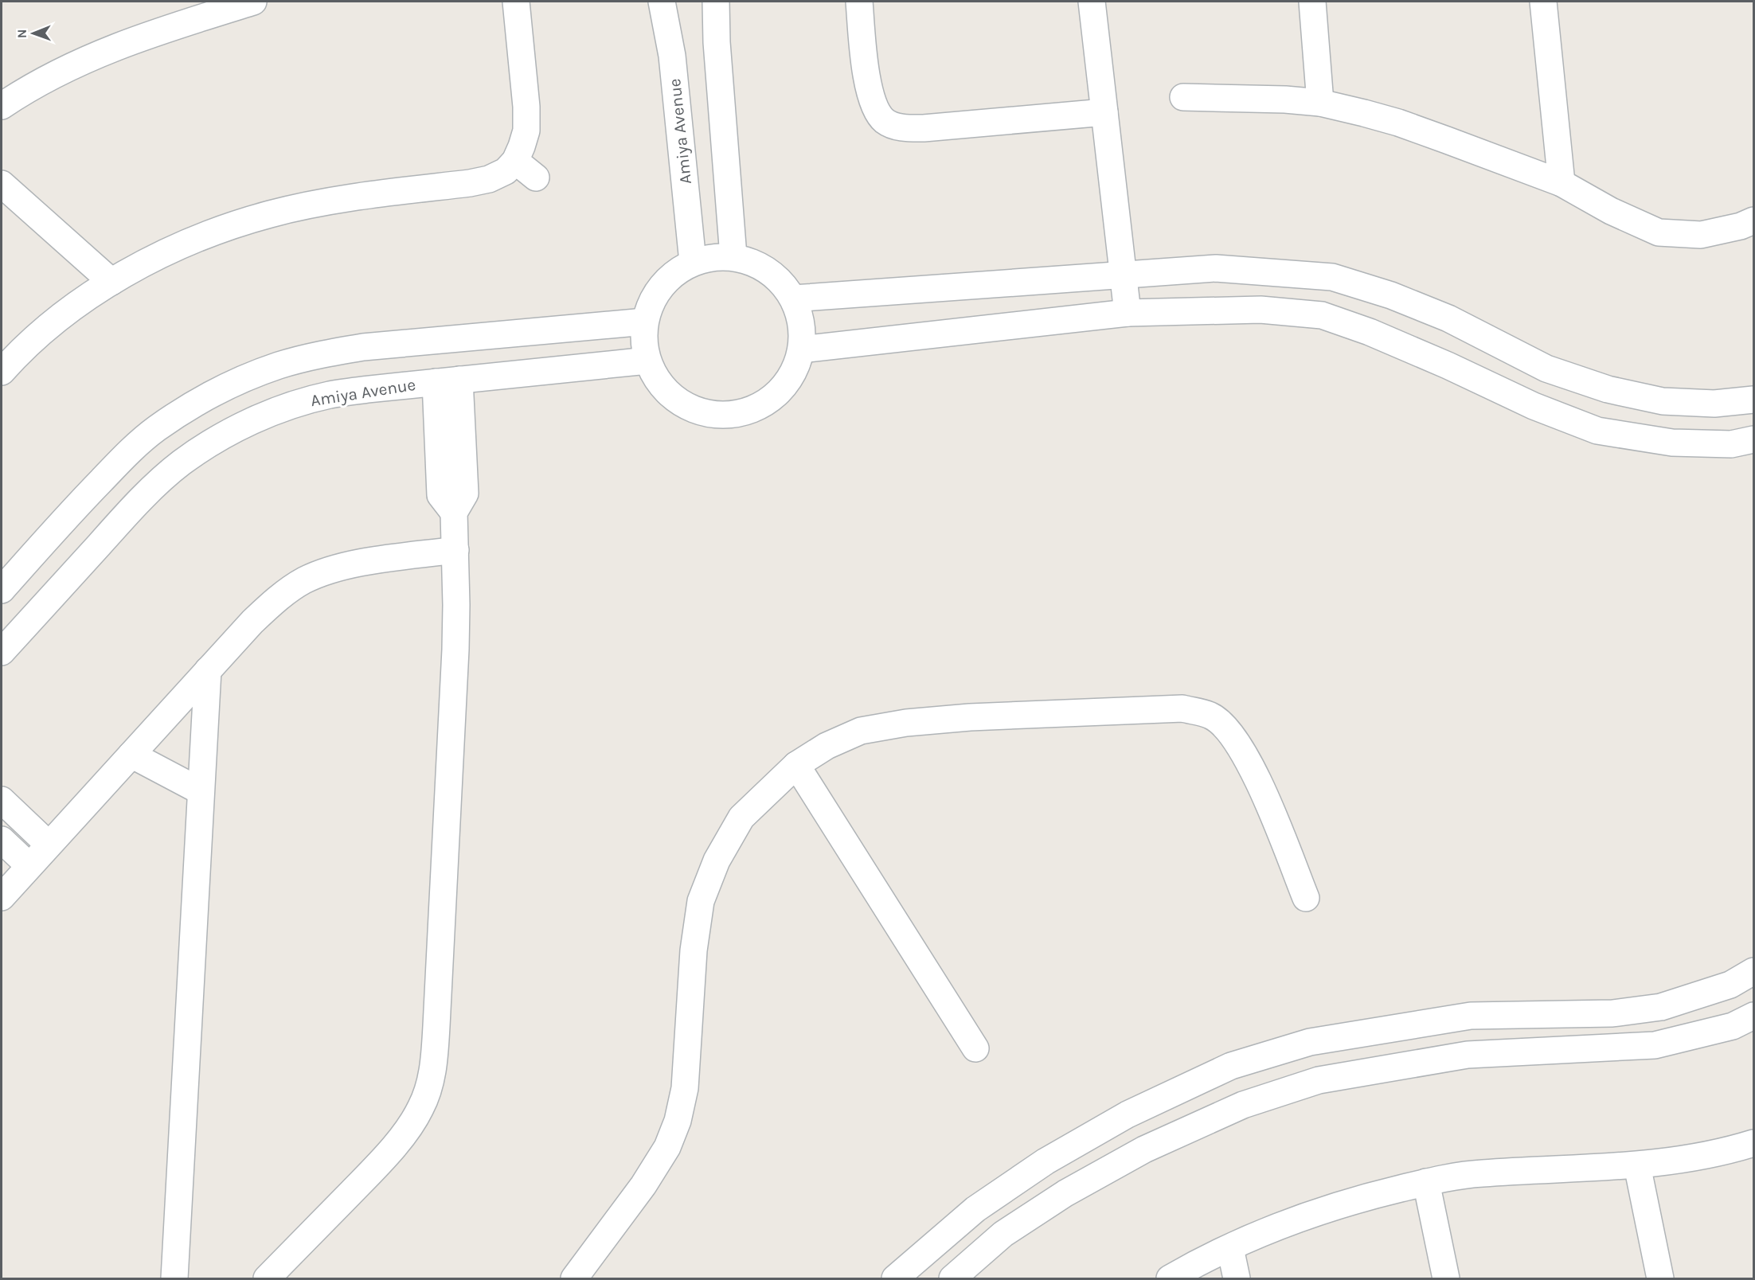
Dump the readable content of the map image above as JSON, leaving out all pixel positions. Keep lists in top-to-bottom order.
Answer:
{
  "streets": {
    "street": ["Amiya Avenue"]
  },
  "north": "left"
}
